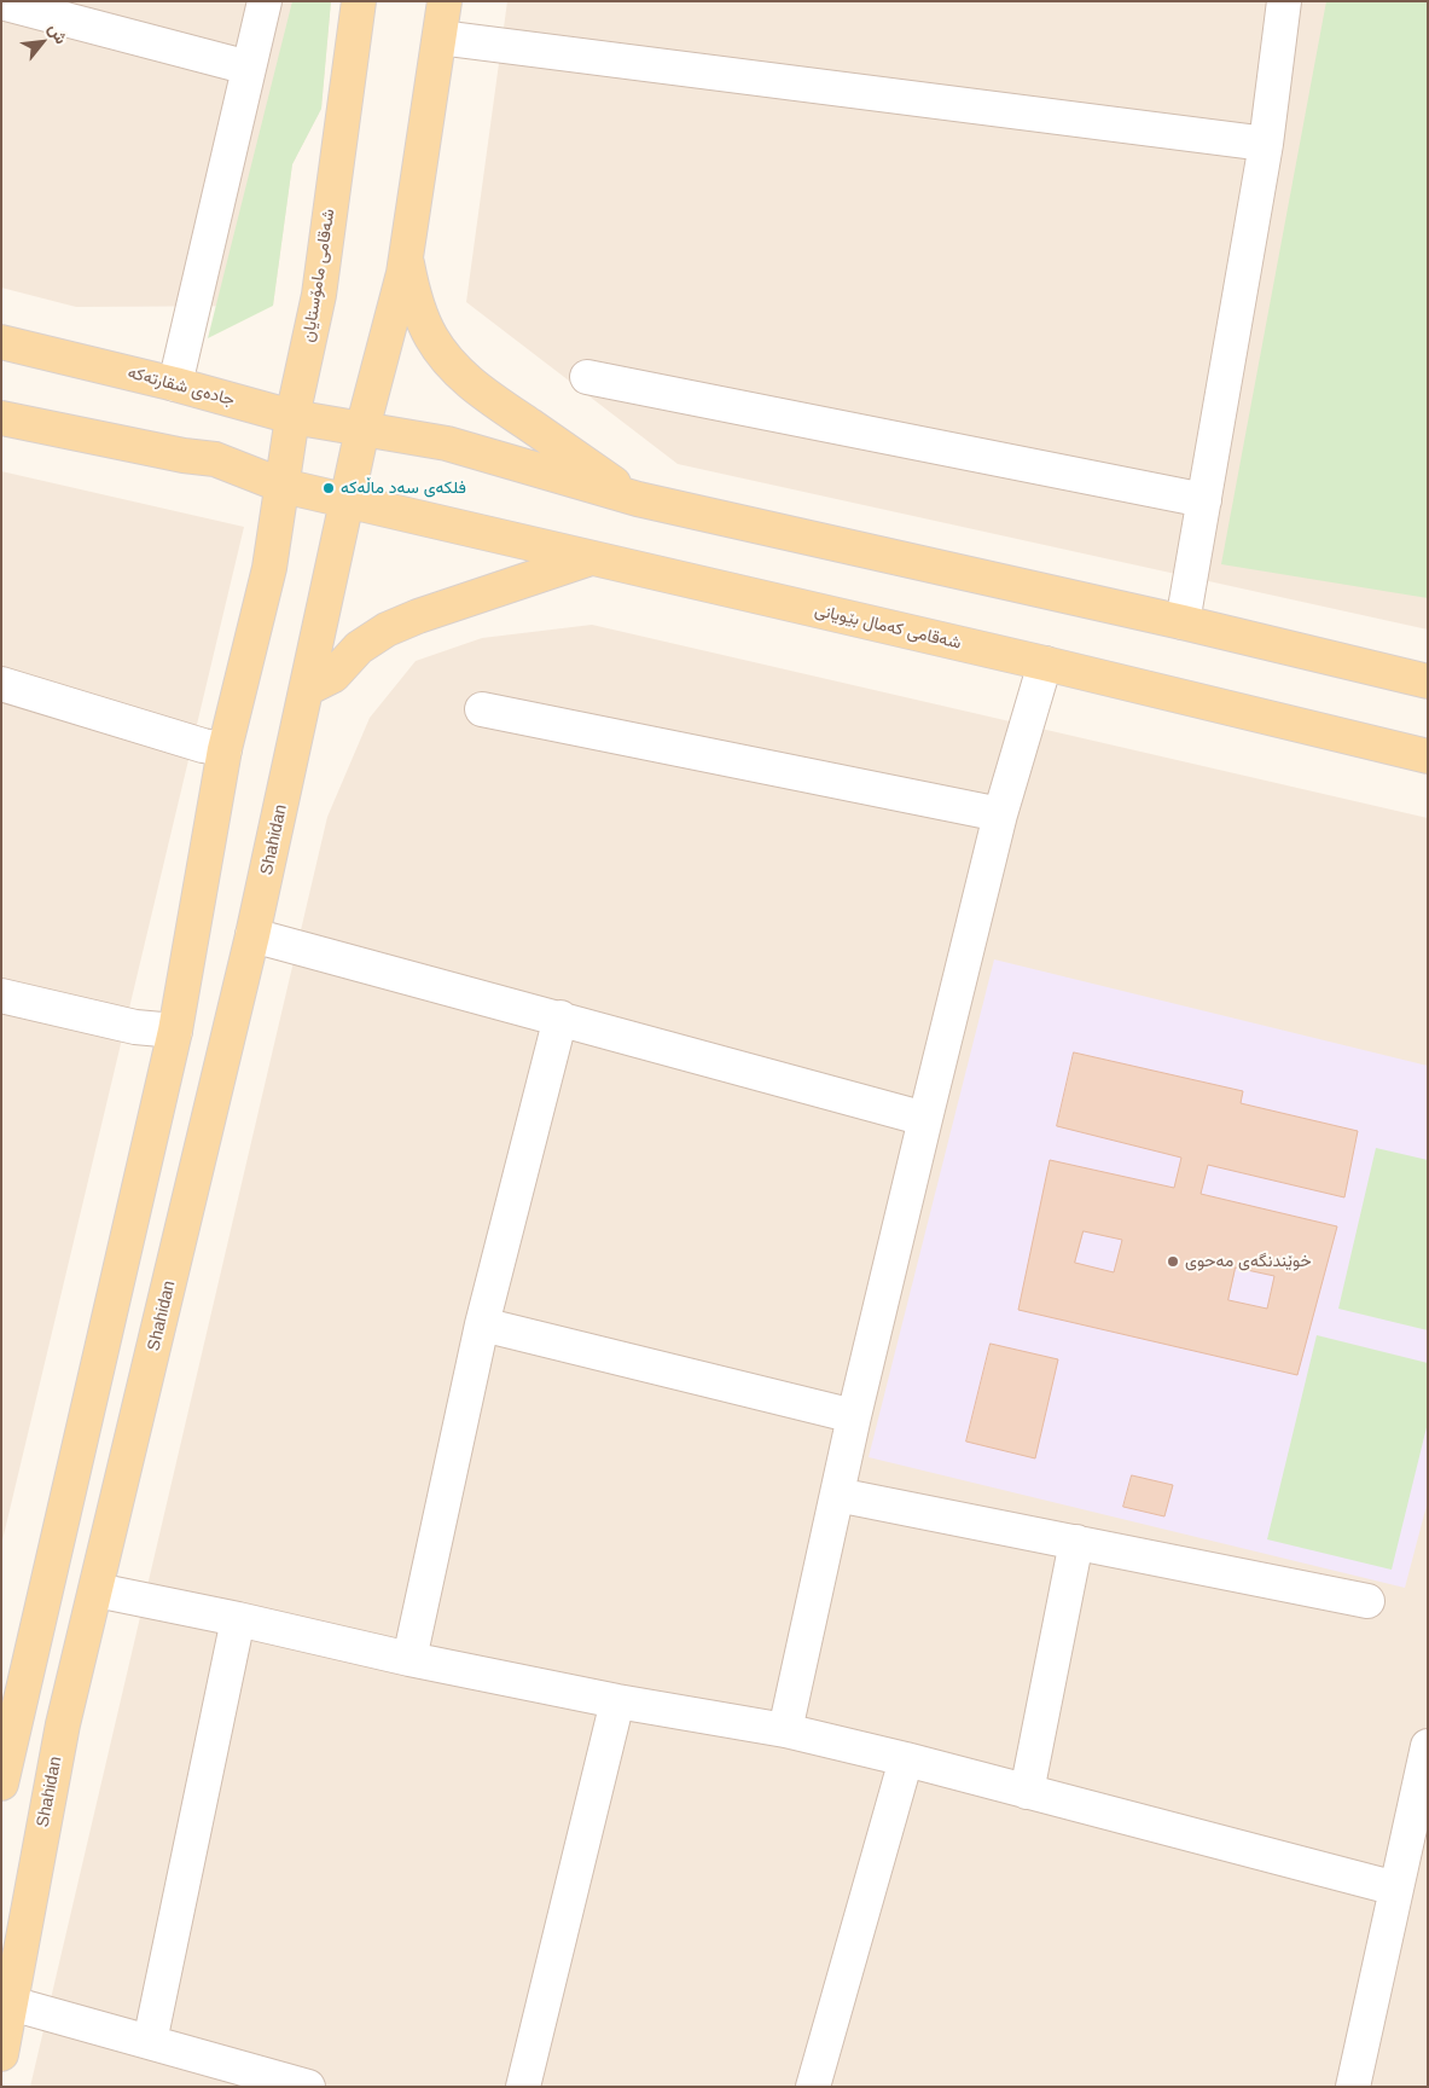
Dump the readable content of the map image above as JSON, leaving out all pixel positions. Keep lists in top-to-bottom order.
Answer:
{
  "streets": {
    "main road": [
      "شەقامی مامۆستایان",
      "جادەی شقارتەکە",
      "شەقامی کەمال بێویانی",
      "Shahidan"
    ]
  },
  "crossings": [
    ["شەقامی مامۆستایان", "جادەی شقارتەکە"],
    ["جادەی شقارتەکە", "Shahidan"],
    ["شەقامی کەمال بێویانی", "Shahidan"]
  ],
  "places": ["فلکەی سەد ماڵەکە", "خوێندنگەی مەحوی"],
  "north": "top right"
}
